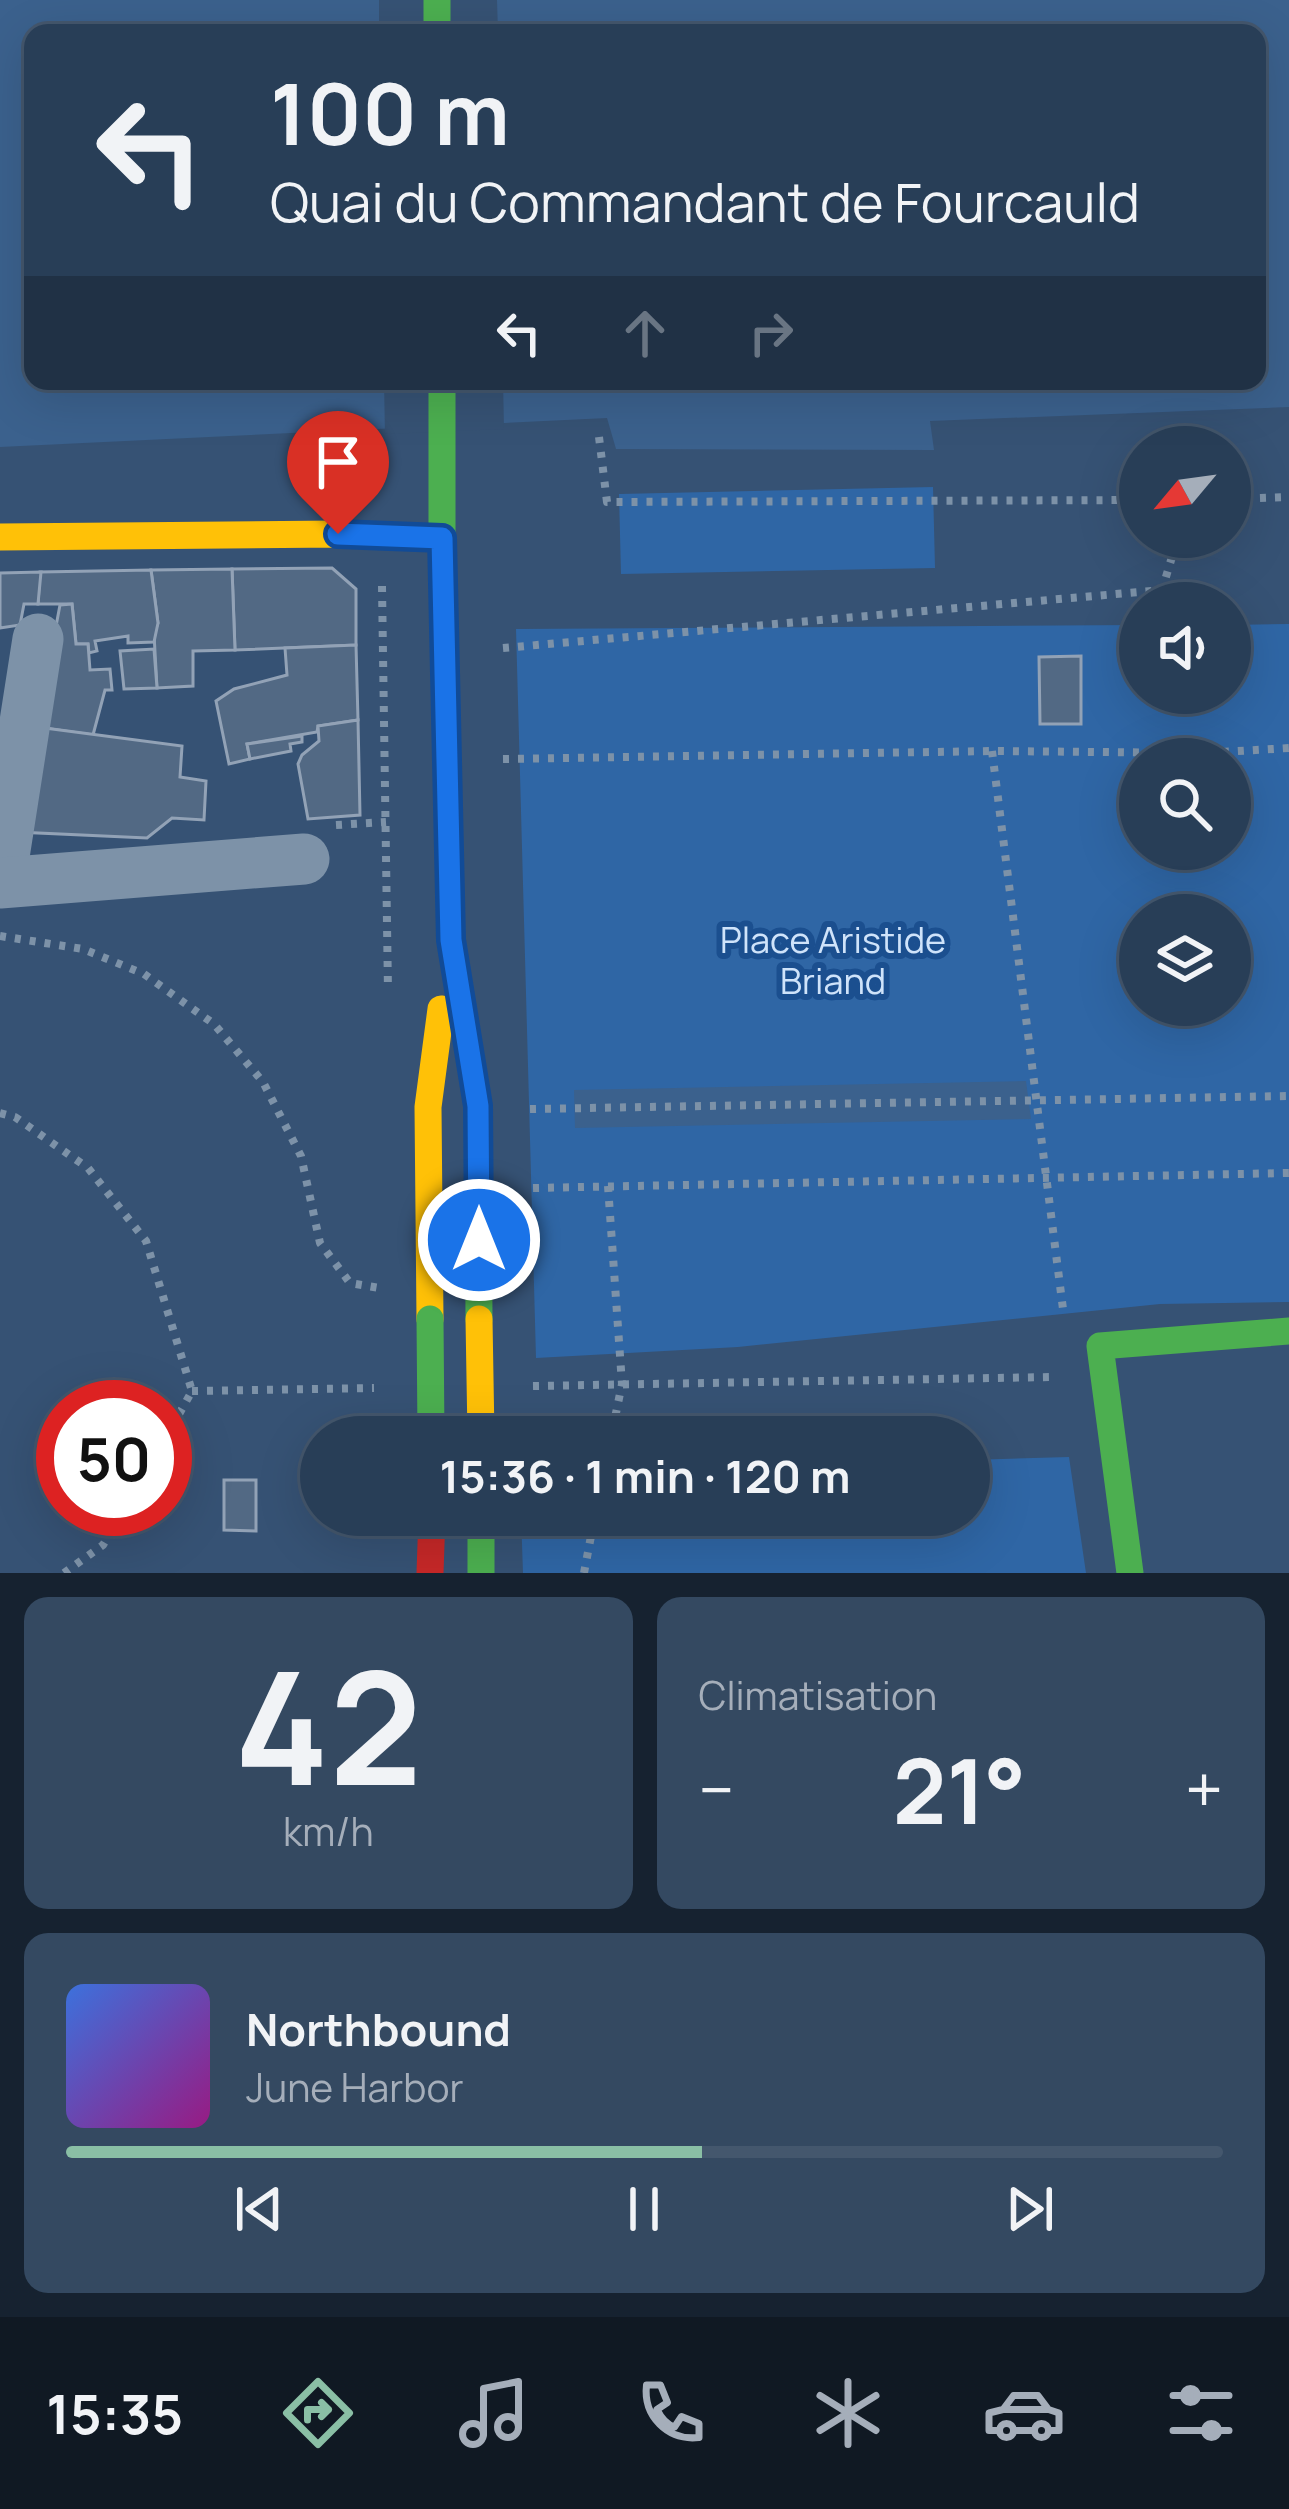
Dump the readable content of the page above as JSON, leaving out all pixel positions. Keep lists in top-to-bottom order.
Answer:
{
  "parks": ["Place Aristide Briand"],
  "north": "bottom left",
  "page": {
    "turn": ["100 m", "Quai du Commandant de Fourcauld"],
    "limit": "50",
    "trip": "15:36 · 1 min · 120 m",
    "tile": [
      ["42", "km/h"],
      "Climatisation"
    ],
    "heat": ["−", "21°", "+"],
    "song": ["Northbound", "June Harbor"],
    "tabs": "15:35"
  }
}
